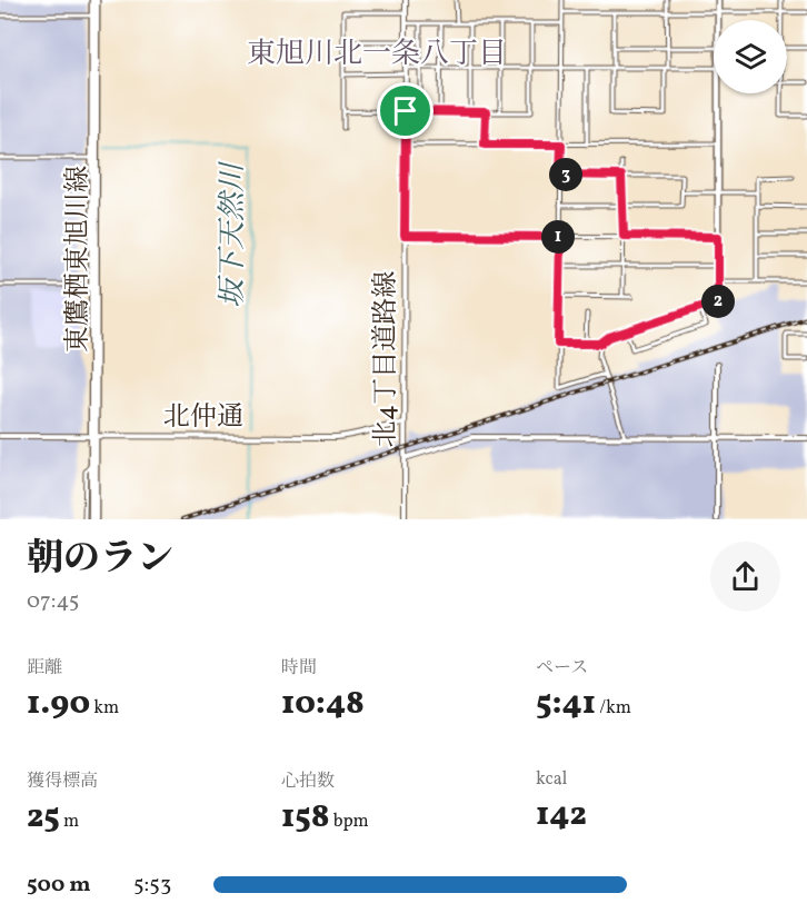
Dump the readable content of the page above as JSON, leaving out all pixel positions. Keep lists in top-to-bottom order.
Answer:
{
  "streets": {
    "main road": ["東鷹栖東旭川線"],
    "street": ["北4丁目道路線", "北仲通"]
  },
  "crossings": [
    ["東鷹栖東旭川線", "北仲通"],
    ["北4丁目道路線", "北仲通"]
  ],
  "districts": ["東旭川北一条八丁目"],
  "water": ["坂下天然川"],
  "page": {
    "pins": ["3", "1", "2"],
    "heading": ["朝のラン", "07:45"],
    "stats": [
      ["距離", "1.90 km"],
      ["時間", "10:48"],
      ["ペース", "5:41 /km"],
      ["獲得標高", "25 m"],
      ["心拍数", "158 bpm"],
      ["kcal", "142"]
    ],
    "list": [
      {
        "name": "500 m",
        "note": "5:53"
      }
    ]
  }
}
